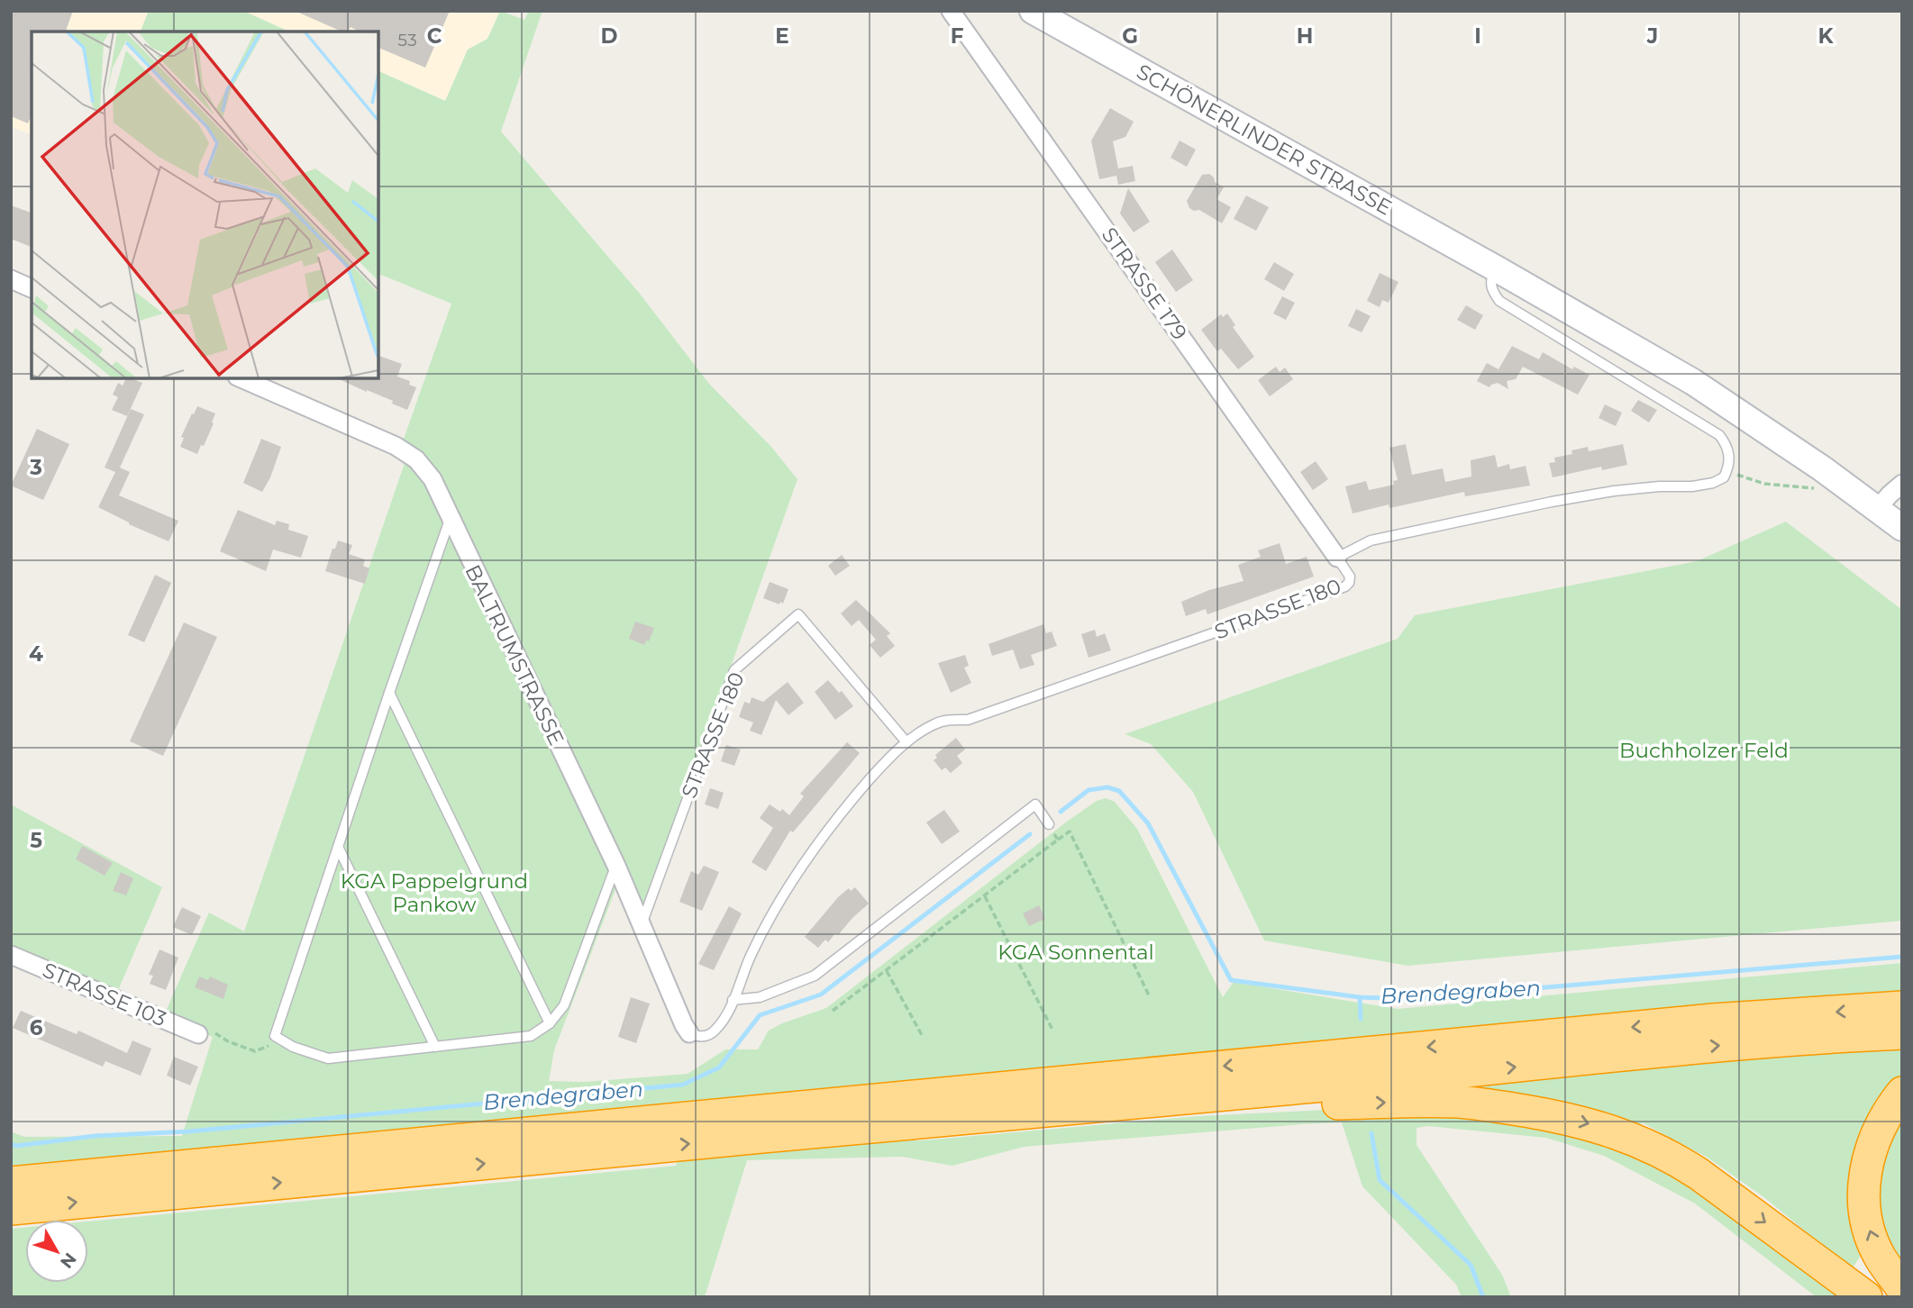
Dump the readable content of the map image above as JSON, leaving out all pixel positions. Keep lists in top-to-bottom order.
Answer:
{
  "streets": {
    "main road": ["SCHÖNERLINDER STRASSE"],
    "street": ["STRASSE 179", "BALTRUMSTRASSE", "STRASSE 103"],
    "lane": ["STRASSE 180"]
  },
  "crossings": [
    ["STRASSE 179", "STRASSE 180"],
    ["STRASSE 180", "BALTRUMSTRASSE"]
  ],
  "water": ["Brendegraben"],
  "parks": ["Buchholzer Feld", "KGA Pappelgrund Pankow", "KGA Sonnental"],
  "house_numbers": ["53"],
  "north": "bottom right",
  "grid": {
    "columns": [
      "C",
      "D",
      "E",
      "F",
      "G",
      "H",
      "I",
      "J",
      "K"
    ],
    "rows": [
      "3",
      "4",
      "5",
      "6"
    ]
  }
}
